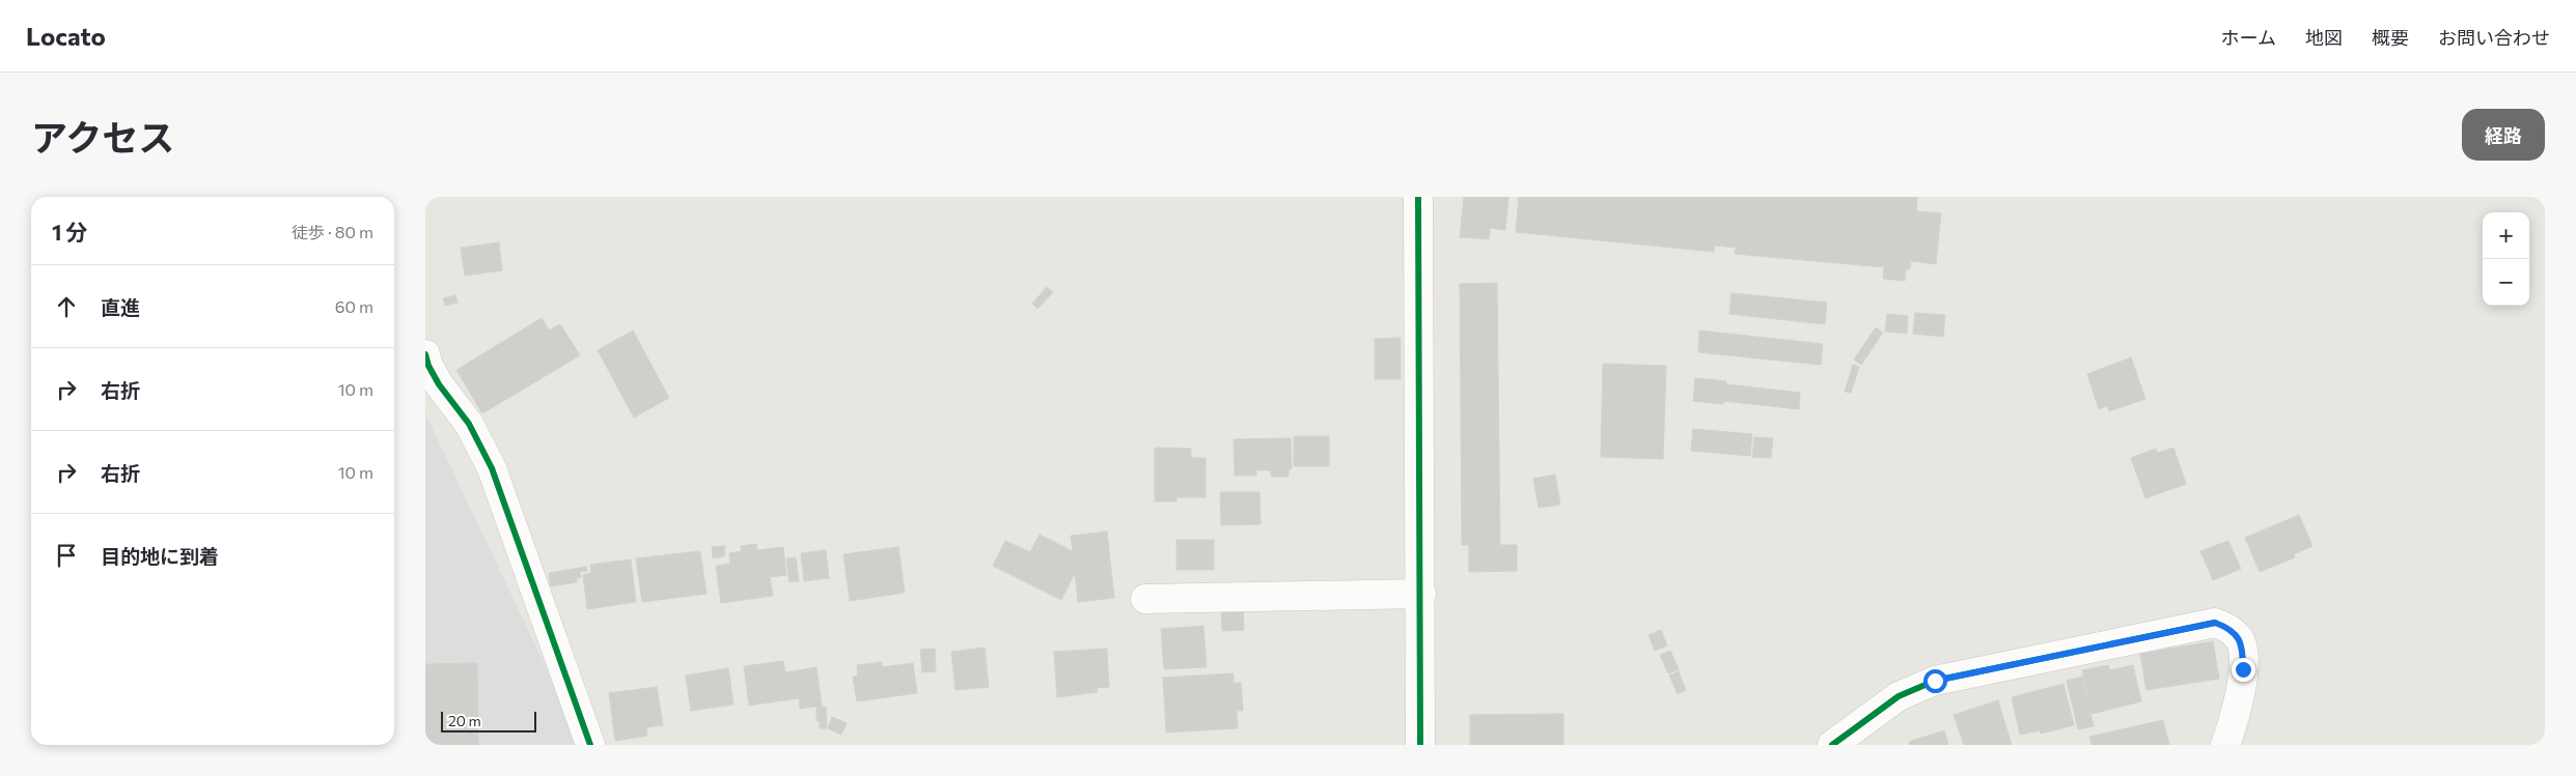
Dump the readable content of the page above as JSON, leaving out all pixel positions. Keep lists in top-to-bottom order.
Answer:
{
  "scale_bar": "20 m",
  "page": {
    "header": "Locato",
    "nav": [
      "ホーム",
      "地図",
      "概要",
      "お問い合わせ"
    ],
    "title": "アクセス",
    "buttons": "経路",
    "heading": ["1 分", "徒歩 · 80 m"],
    "map_buttons": ["+", "−"],
    "list": [
      ["直進", "60 m"],
      ["右折", "10 m"],
      ["右折", "10 m"],
      "目的地に到着"
    ],
    "scale": "20 m"
  }
}
